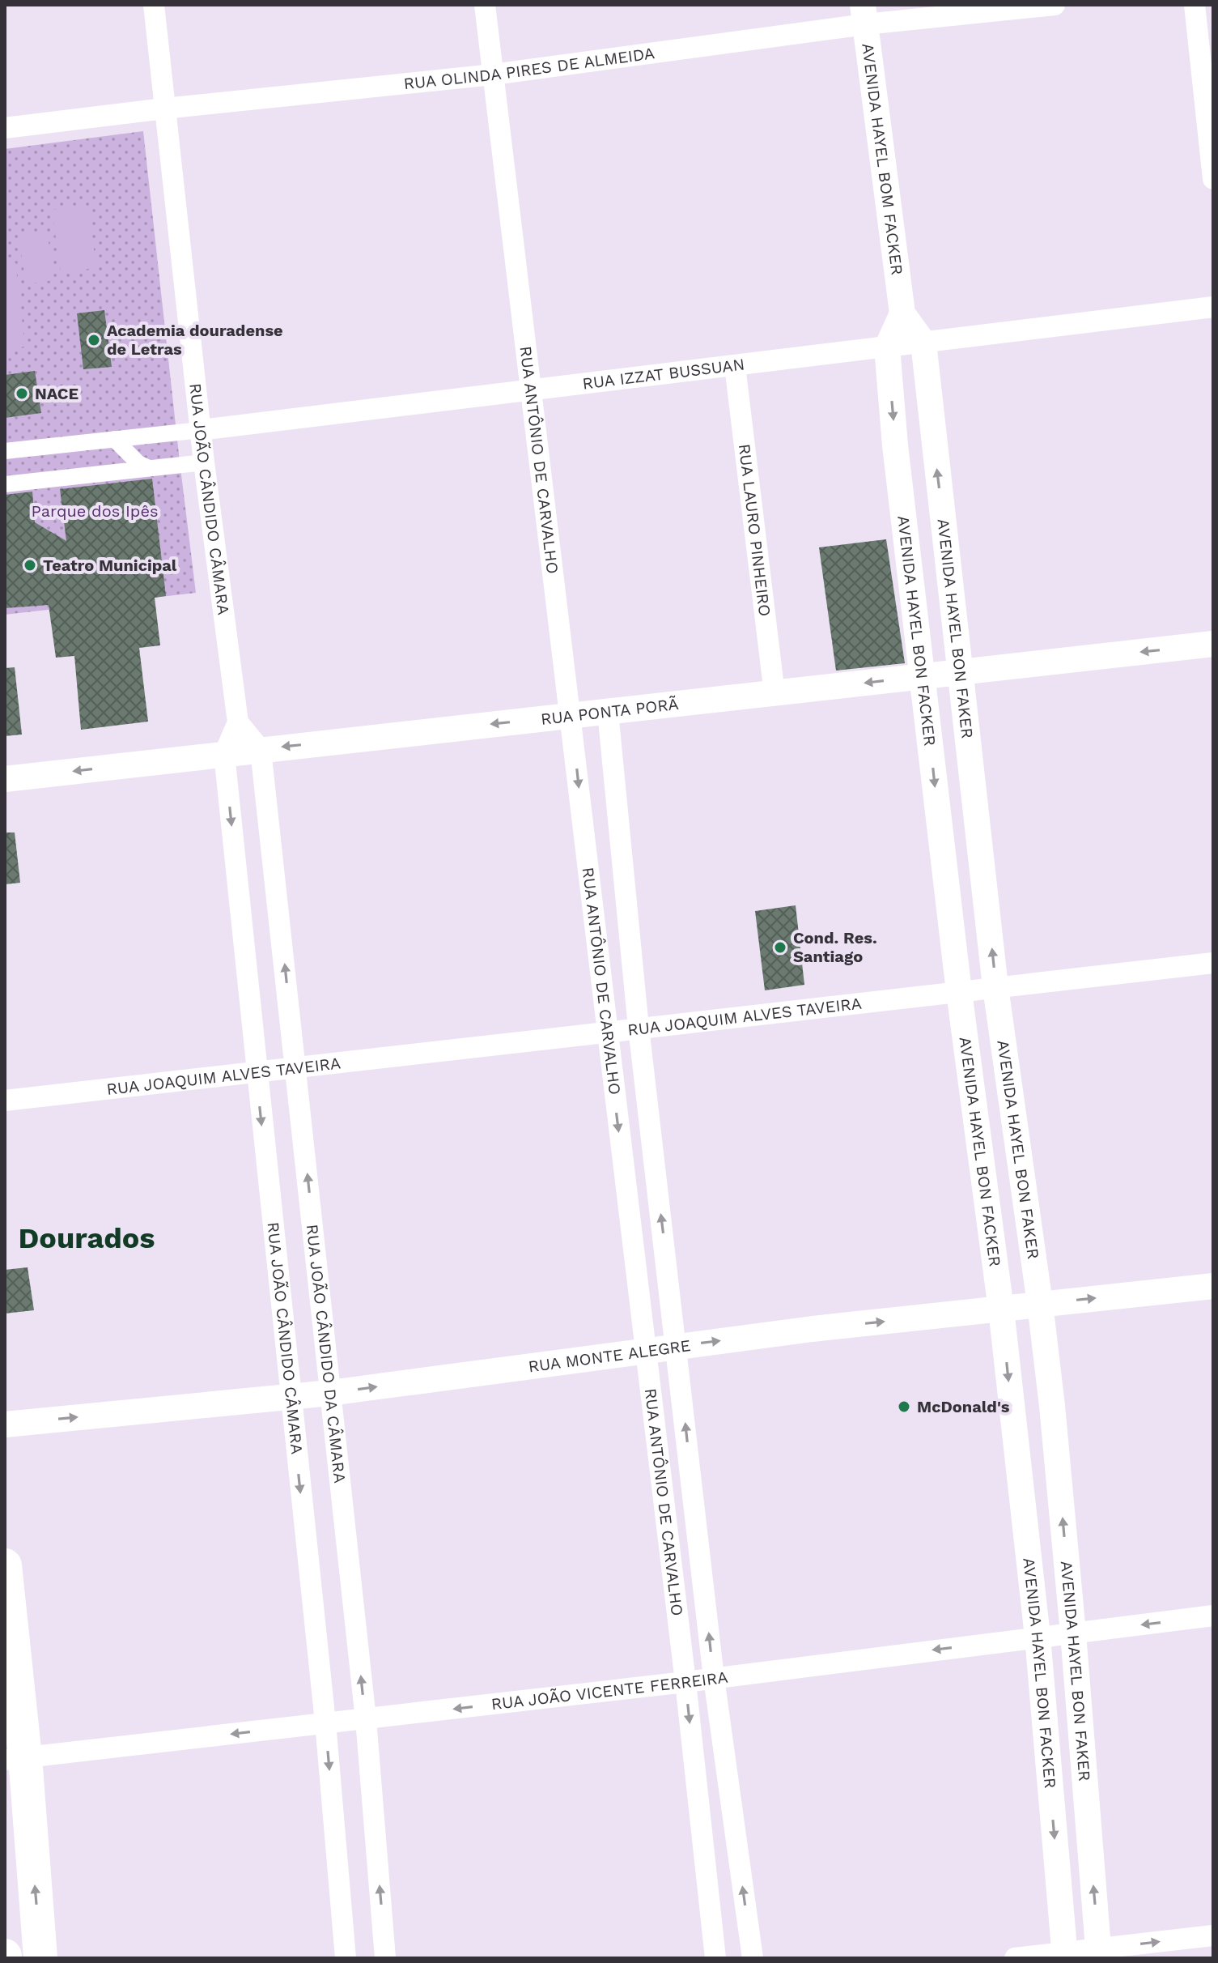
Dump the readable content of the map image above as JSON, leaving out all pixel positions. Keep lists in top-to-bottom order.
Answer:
{
  "streets": {
    "street": [
      "RUA OLINDA PIRES DE ALMEIDA",
      "AVENIDA HAYEL BOM FACKER",
      "RUA IZZAT BUSSUAN",
      "RUA ANTÔNIO DE CARVALHO",
      "RUA JOÃO CÂNDIDO CÂMARA",
      "RUA LAURO PINHEIRO",
      "AVENIDA HAYEL BON FAKER",
      "AVENIDA HAYEL BON FACKER",
      "RUA PONTA PORÃ",
      "RUA JOAQUIM ALVES TAVEIRA",
      "RUA JOÃO CÂNDIDO DA CÂMARA",
      "RUA MONTE ALEGRE",
      "RUA JOÃO VICENTE FERREIRA"
    ]
  },
  "crossings": [
    ["RUA OLINDA PIRES DE ALMEIDA", "AVENIDA HAYEL BOM FACKER"],
    ["RUA OLINDA PIRES DE ALMEIDA", "RUA ANTÔNIO DE CARVALHO"],
    ["RUA OLINDA PIRES DE ALMEIDA", "RUA JOÃO CÂNDIDO CÂMARA"],
    ["AVENIDA HAYEL BOM FACKER", "RUA IZZAT BUSSUAN"],
    ["AVENIDA HAYEL BOM FACKER", "AVENIDA HAYEL BON FAKER"],
    ["RUA IZZAT BUSSUAN", "RUA ANTÔNIO DE CARVALHO"],
    ["RUA IZZAT BUSSUAN", "RUA JOÃO CÂNDIDO CÂMARA"],
    ["RUA IZZAT BUSSUAN", "RUA LAURO PINHEIRO"],
    ["RUA IZZAT BUSSUAN", "AVENIDA HAYEL BON FAKER"],
    ["RUA IZZAT BUSSUAN", "AVENIDA HAYEL BON FACKER"],
    ["RUA ANTÔNIO DE CARVALHO", "RUA PONTA PORÃ"],
    ["RUA ANTÔNIO DE CARVALHO", "RUA JOAQUIM ALVES TAVEIRA"],
    ["RUA ANTÔNIO DE CARVALHO", "RUA MONTE ALEGRE"],
    ["RUA ANTÔNIO DE CARVALHO", "RUA JOÃO VICENTE FERREIRA"],
    ["RUA JOÃO CÂNDIDO CÂMARA", "RUA PONTA PORÃ"],
    ["RUA JOÃO CÂNDIDO CÂMARA", "RUA JOAQUIM ALVES TAVEIRA"],
    ["RUA JOÃO CÂNDIDO CÂMARA", "RUA MONTE ALEGRE"],
    ["RUA JOÃO CÂNDIDO CÂMARA", "RUA JOÃO VICENTE FERREIRA"],
    ["RUA LAURO PINHEIRO", "RUA PONTA PORÃ"],
    ["AVENIDA HAYEL BON FAKER", "RUA PONTA PORÃ"],
    ["AVENIDA HAYEL BON FAKER", "RUA JOAQUIM ALVES TAVEIRA"],
    ["AVENIDA HAYEL BON FAKER", "RUA MONTE ALEGRE"],
    ["AVENIDA HAYEL BON FAKER", "RUA JOÃO VICENTE FERREIRA"],
    ["AVENIDA HAYEL BON FACKER", "RUA PONTA PORÃ"],
    ["AVENIDA HAYEL BON FACKER", "RUA JOAQUIM ALVES TAVEIRA"],
    ["AVENIDA HAYEL BON FACKER", "RUA MONTE ALEGRE"],
    ["AVENIDA HAYEL BON FACKER", "RUA JOÃO VICENTE FERREIRA"],
    ["RUA PONTA PORÃ", "RUA JOÃO CÂNDIDO DA CÂMARA"],
    ["RUA JOAQUIM ALVES TAVEIRA", "RUA JOÃO CÂNDIDO DA CÂMARA"],
    ["RUA JOÃO CÂNDIDO DA CÂMARA", "RUA MONTE ALEGRE"],
    ["RUA JOÃO CÂNDIDO DA CÂMARA", "RUA JOÃO VICENTE FERREIRA"]
  ],
  "one_way": [
    "RUA JOÃO CÂNDIDO CÂMARA",
    "AVENIDA HAYEL BON FAKER",
    "AVENIDA HAYEL BON FACKER",
    "RUA PONTA PORÃ",
    "RUA JOÃO CÂNDIDO DA CÂMARA",
    "RUA MONTE ALEGRE",
    "RUA JOÃO VICENTE FERREIRA"
  ],
  "districts": ["Dourados"],
  "parks": ["Parque dos Ipês"],
  "places": [
    "Academia douradense de Letras",
    "NACE",
    "Teatro Municipal",
    "Cond. Res. Santiago",
    "McDonald's"
  ]
}
